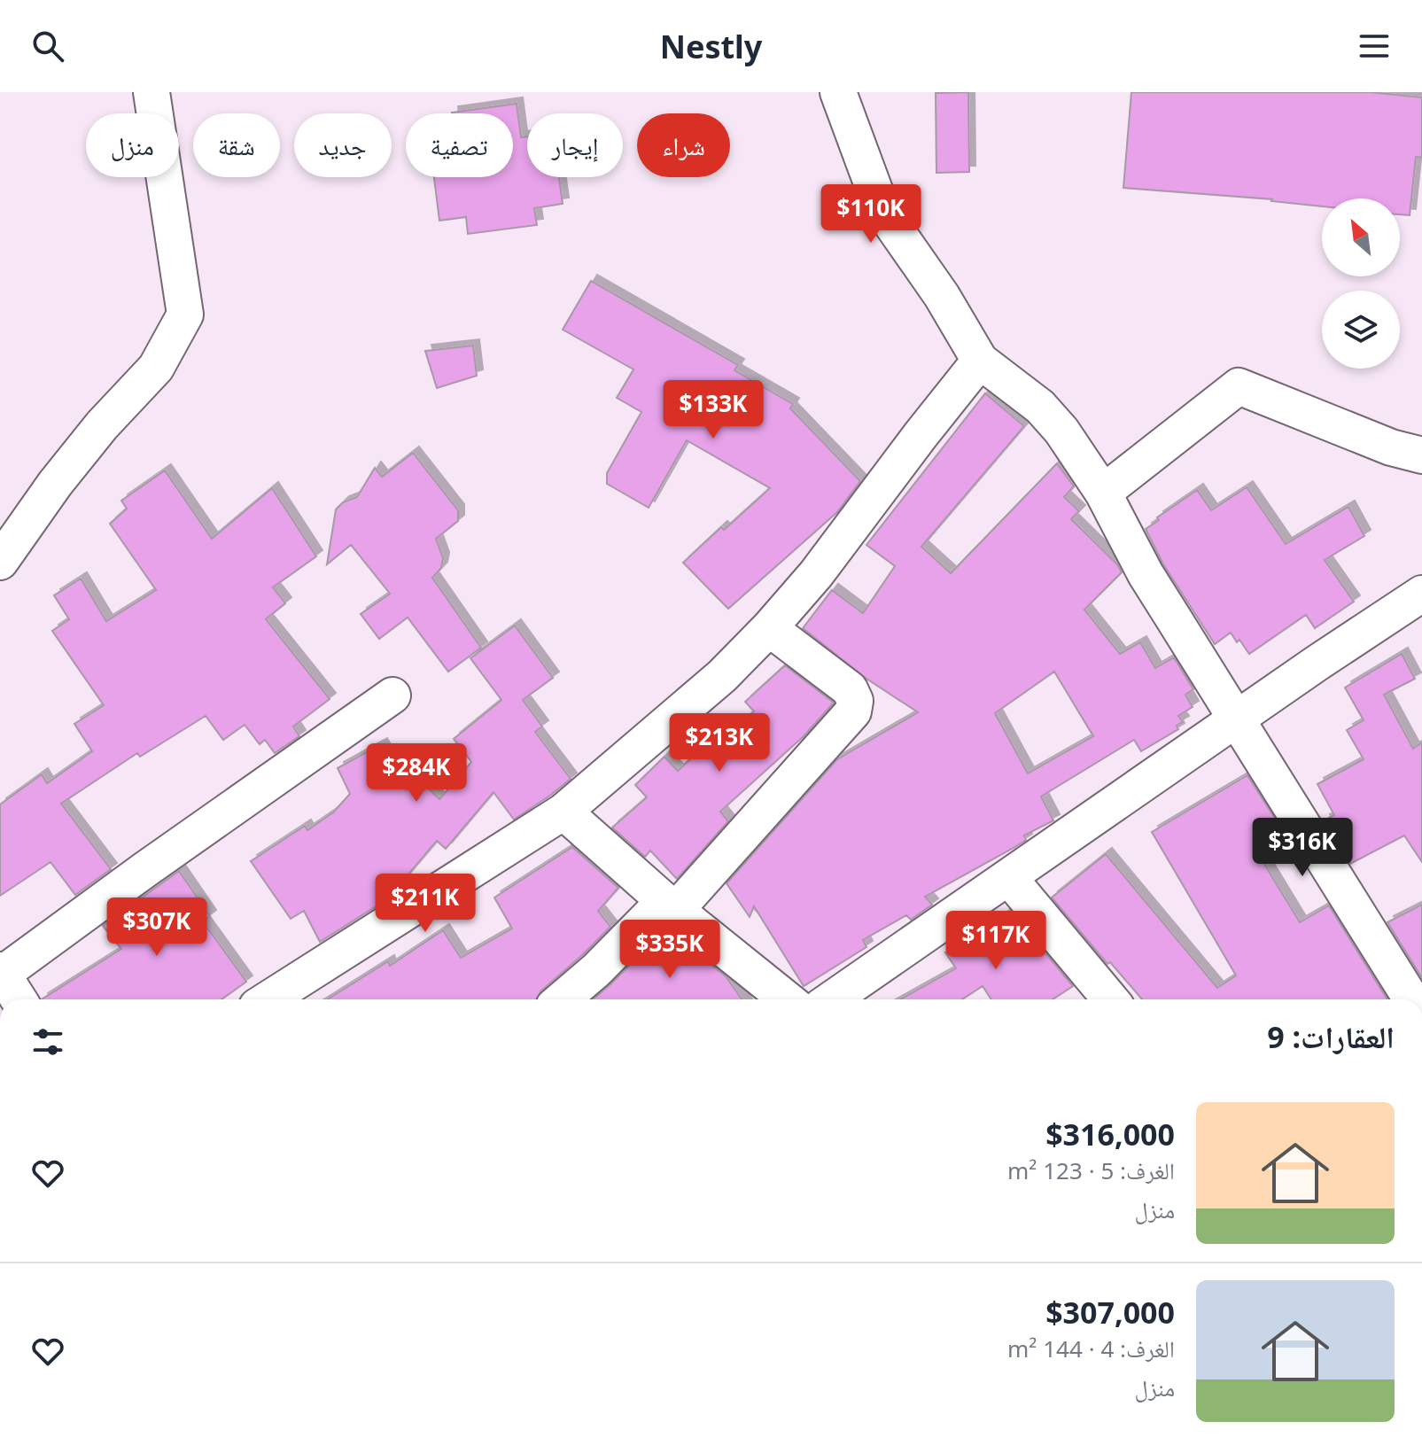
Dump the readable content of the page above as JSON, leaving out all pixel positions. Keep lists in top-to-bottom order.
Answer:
{
  "north": "top left",
  "page": {
    "header": "Nestly",
    "chip": [
      "شراء",
      "إيجار",
      "تصفية",
      "جديد",
      "شقة",
      "منزل"
    ],
    "price": [
      "$110K",
      "$133K",
      "$213K",
      "$284K",
      "$316K",
      "$211K",
      "$307K",
      "$117K",
      "$335K"
    ],
    "heading": "العقارات: 9",
    "list": [
      {
        "name": "$316,000",
        "note": "الغرف: 5 · 123 m² · منزل"
      },
      {
        "name": "$307,000",
        "note": "الغرف: 4 · 144 m² · منزل"
      }
    ]
  }
}
